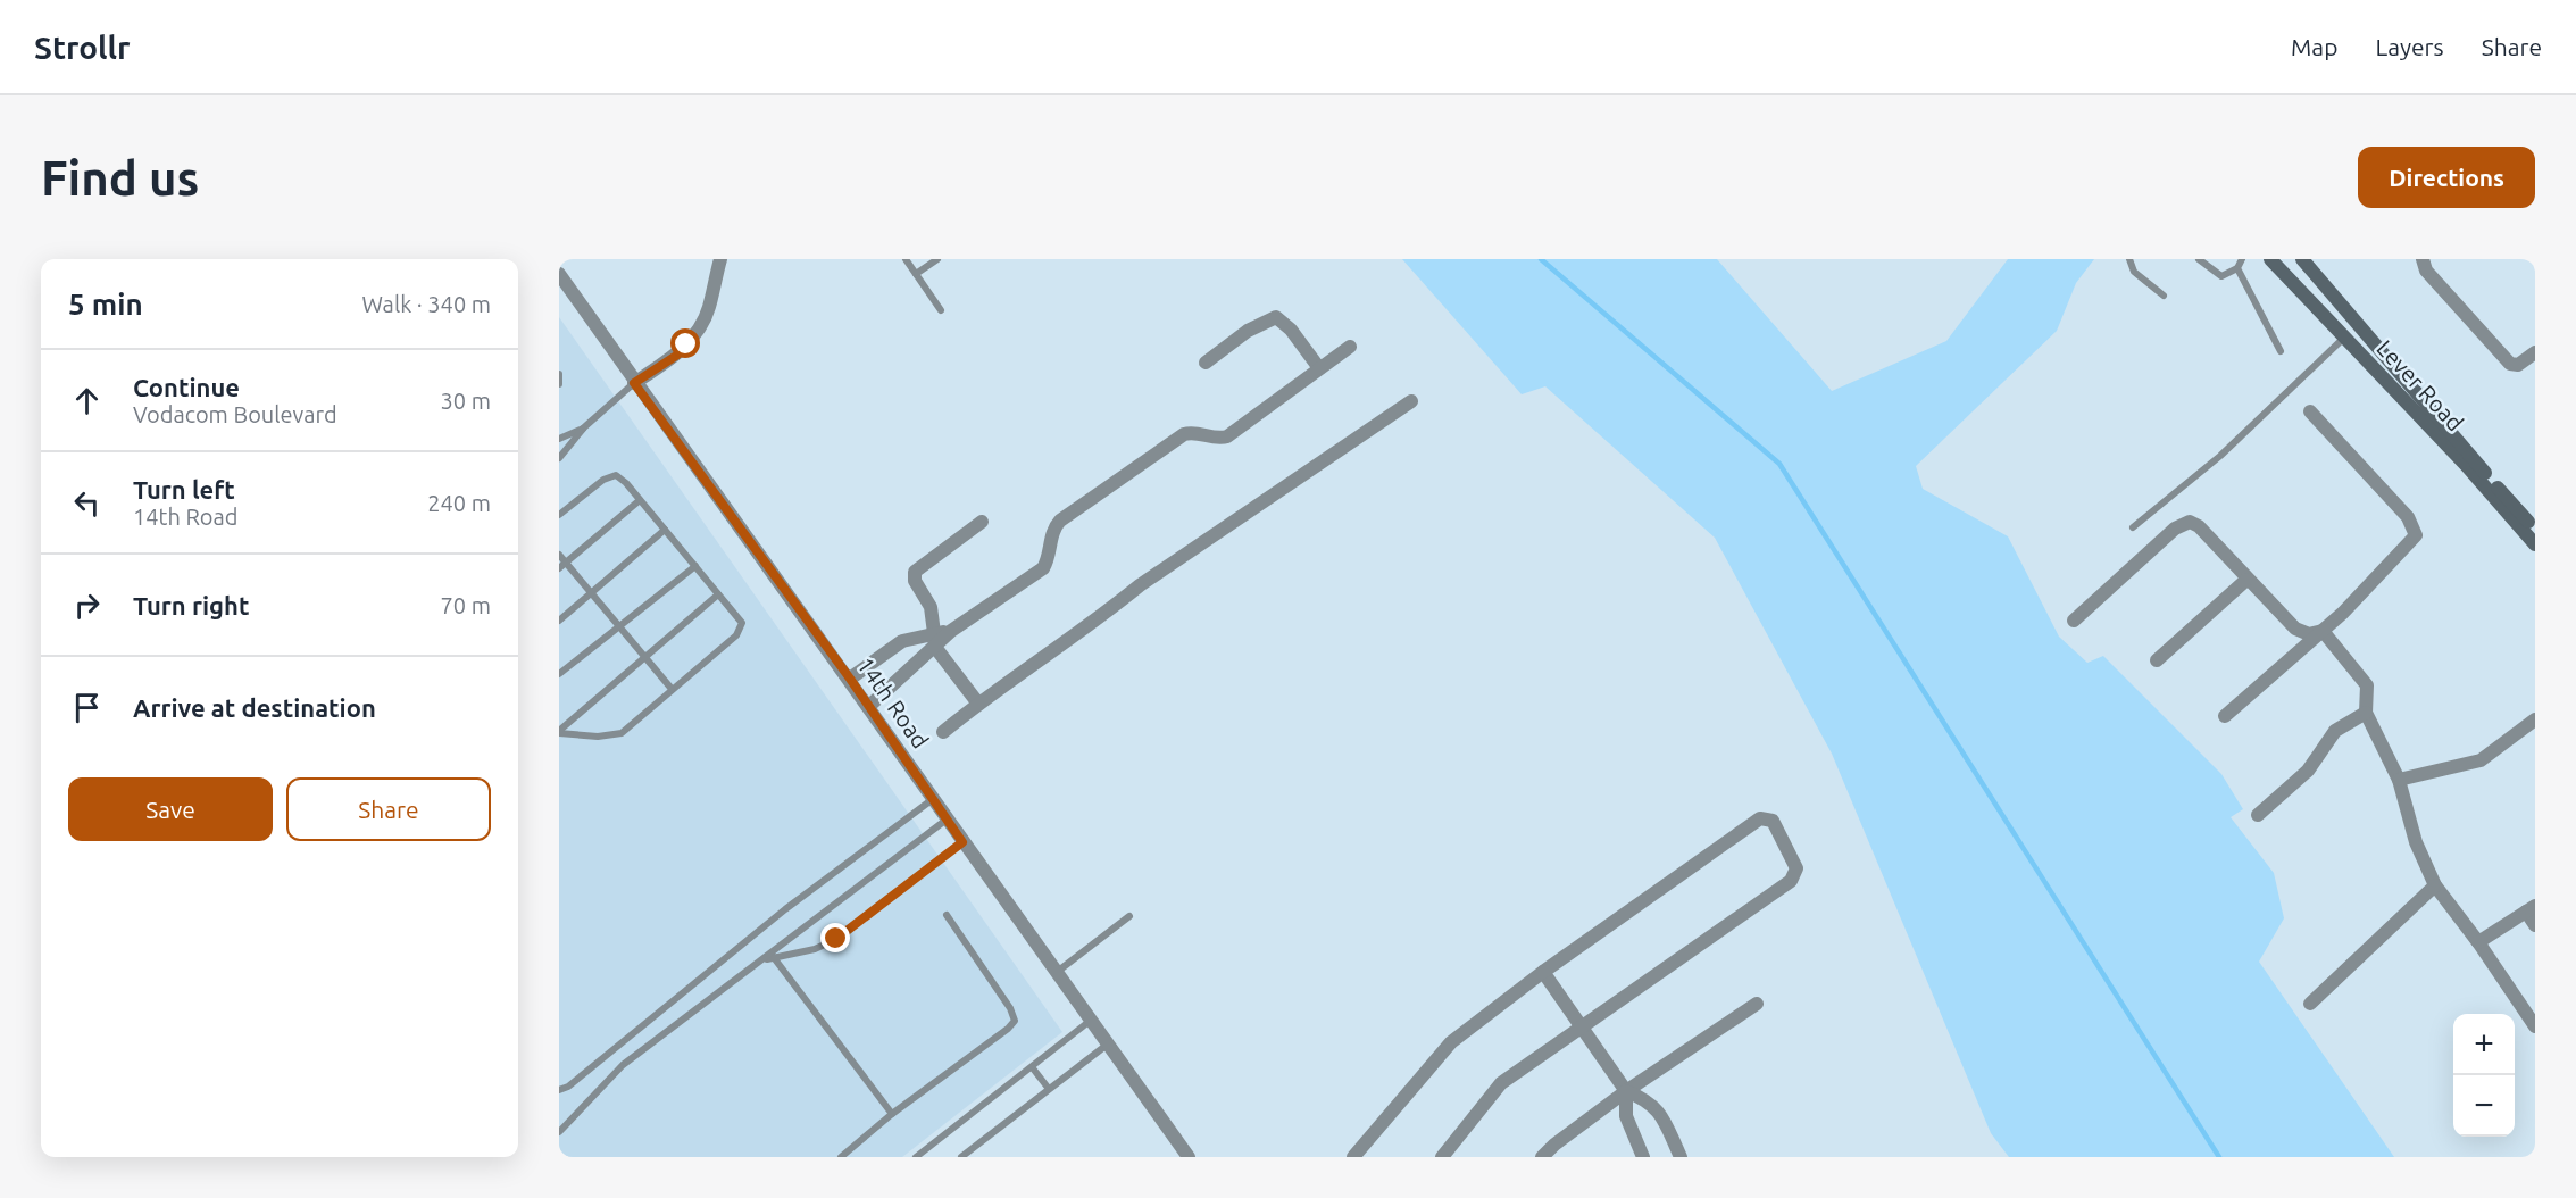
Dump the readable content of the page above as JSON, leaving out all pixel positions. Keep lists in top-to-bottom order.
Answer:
{
  "streets": {
    "main road": ["Lever Road"],
    "street": ["14th Road"]
  },
  "page": {
    "header": "Strollr",
    "nav": ["Map", "Layers", "Share"],
    "buttons": [
      "Directions",
      ["Save", "Share"]
    ],
    "title": "Find us",
    "heading": ["5 min", "Walk · 340 m"],
    "list": [
      ["Continue", "Vodacom Boulevard", "30 m"],
      ["Turn left", "14th Road", "240 m"],
      ["Turn right", "70 m"],
      "Arrive at destination"
    ],
    "map_buttons": ["+", "−"]
  }
}
